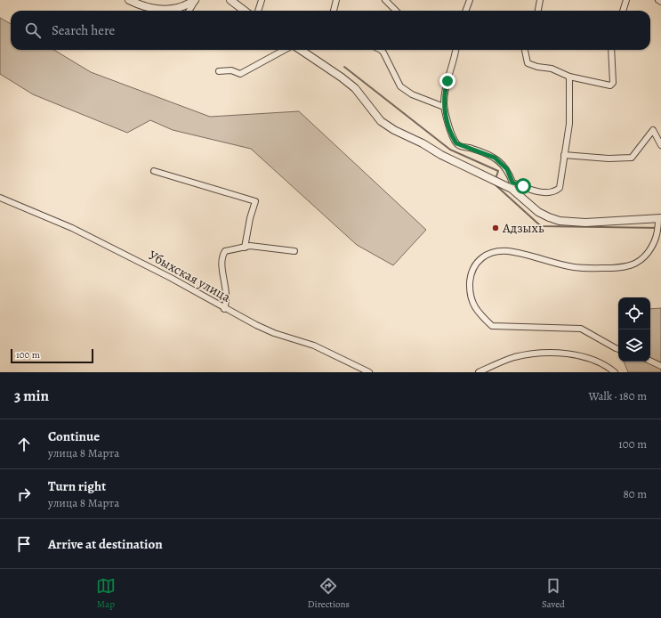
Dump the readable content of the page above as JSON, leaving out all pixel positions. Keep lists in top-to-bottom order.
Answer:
{
  "streets": {
    "street": ["Убыхская улица"]
  },
  "places": ["Адзыхь"],
  "scale_bar": "100 m",
  "page": {
    "search": "Search here",
    "scale": "100 m",
    "heading": ["3 min", "Walk · 180 m"],
    "list": [
      ["Continue", "улица 8 Марта", "100 m"],
      ["Turn right", "улица 8 Марта", "80 m"],
      "Arrive at destination"
    ],
    "nav": ["Map", "Directions", "Saved"]
  }
}
